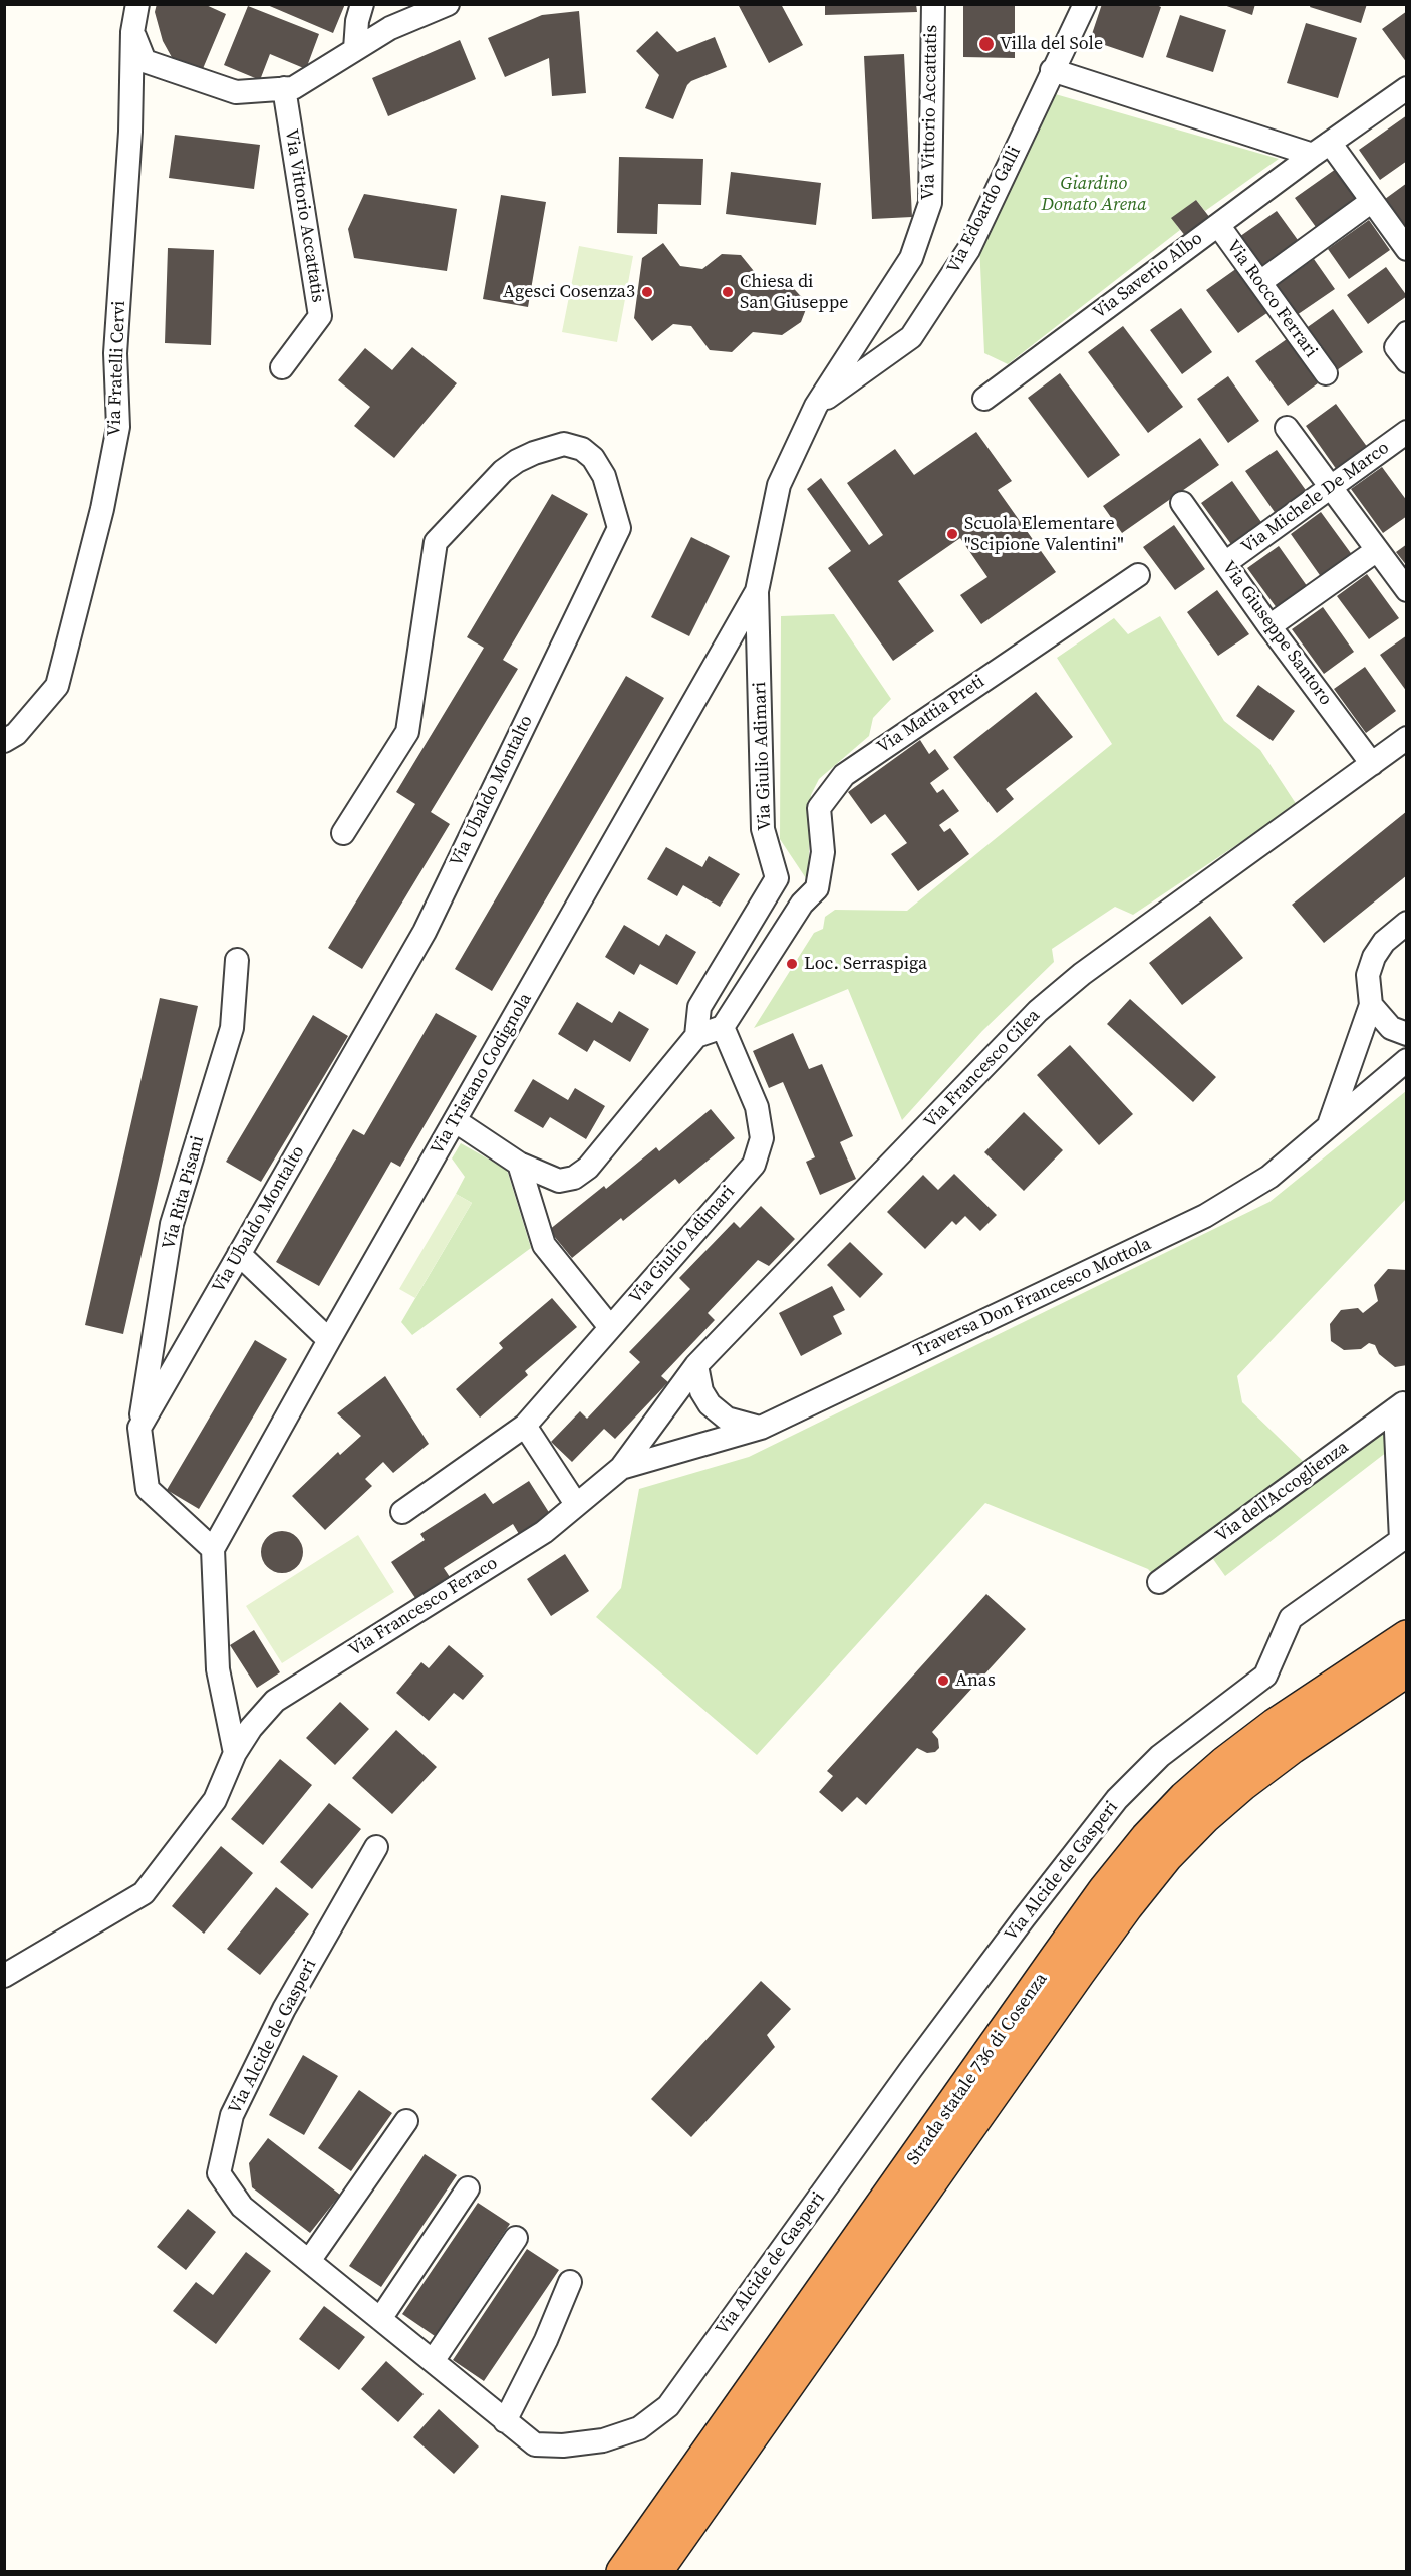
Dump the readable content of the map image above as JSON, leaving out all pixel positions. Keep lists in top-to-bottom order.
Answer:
{
  "streets": {
    "highway": ["Strada statale 736 di Cosenza"],
    "street": [
      "Via Vittorio Accattatis",
      "Via Edoardo Galli",
      "Via Saverio Albo",
      "Via Rocco Ferrari",
      "Via Fratelli Cervi",
      "Via Michele De Marco",
      "Via Giuseppe Santoro",
      "Via Mattia Preti",
      "Via Giulio Adimari",
      "Via Ubaldo Montalto",
      "Via Francesco Cilea",
      "Via Tristano Codignola",
      "Via Rita Pisani",
      "Traversa Don Francesco Mottola",
      "Via dell'Accoglienza",
      "Via Francesco Feraco",
      "Via Alcide de Gasperi"
    ]
  },
  "crossings": [
    ["Via Vittorio Accattatis", "Via Edoardo Galli"],
    ["Via Vittorio Accattatis", "Via Tristano Codignola"],
    ["Via Edoardo Galli", "Via Tristano Codignola"],
    ["Via Saverio Albo", "Via Rocco Ferrari"],
    ["Via Michele De Marco", "Via Giuseppe Santoro"],
    ["Via Giuseppe Santoro", "Via Francesco Cilea"],
    ["Via Mattia Preti", "Via Giulio Adimari"],
    ["Via Giulio Adimari", "Via Tristano Codignola"],
    ["Via Ubaldo Montalto", "Via Rita Pisani"],
    ["Via Francesco Cilea", "Traversa Don Francesco Mottola"],
    ["Via Francesco Cilea", "Via Francesco Feraco"],
    ["Traversa Don Francesco Mottola", "Via Francesco Feraco"],
    ["Via dell'Accoglienza", "Via Alcide de Gasperi"]
  ],
  "parks": ["Giardino Donato Arena"],
  "places": [
    "Villa del Sole",
    "Agesci Cosenza3",
    "Chiesa di San Giuseppe",
    "Scuola Elementare \"Scipione Valentini\"",
    "Loc. Serraspiga",
    "Anas"
  ]
}
